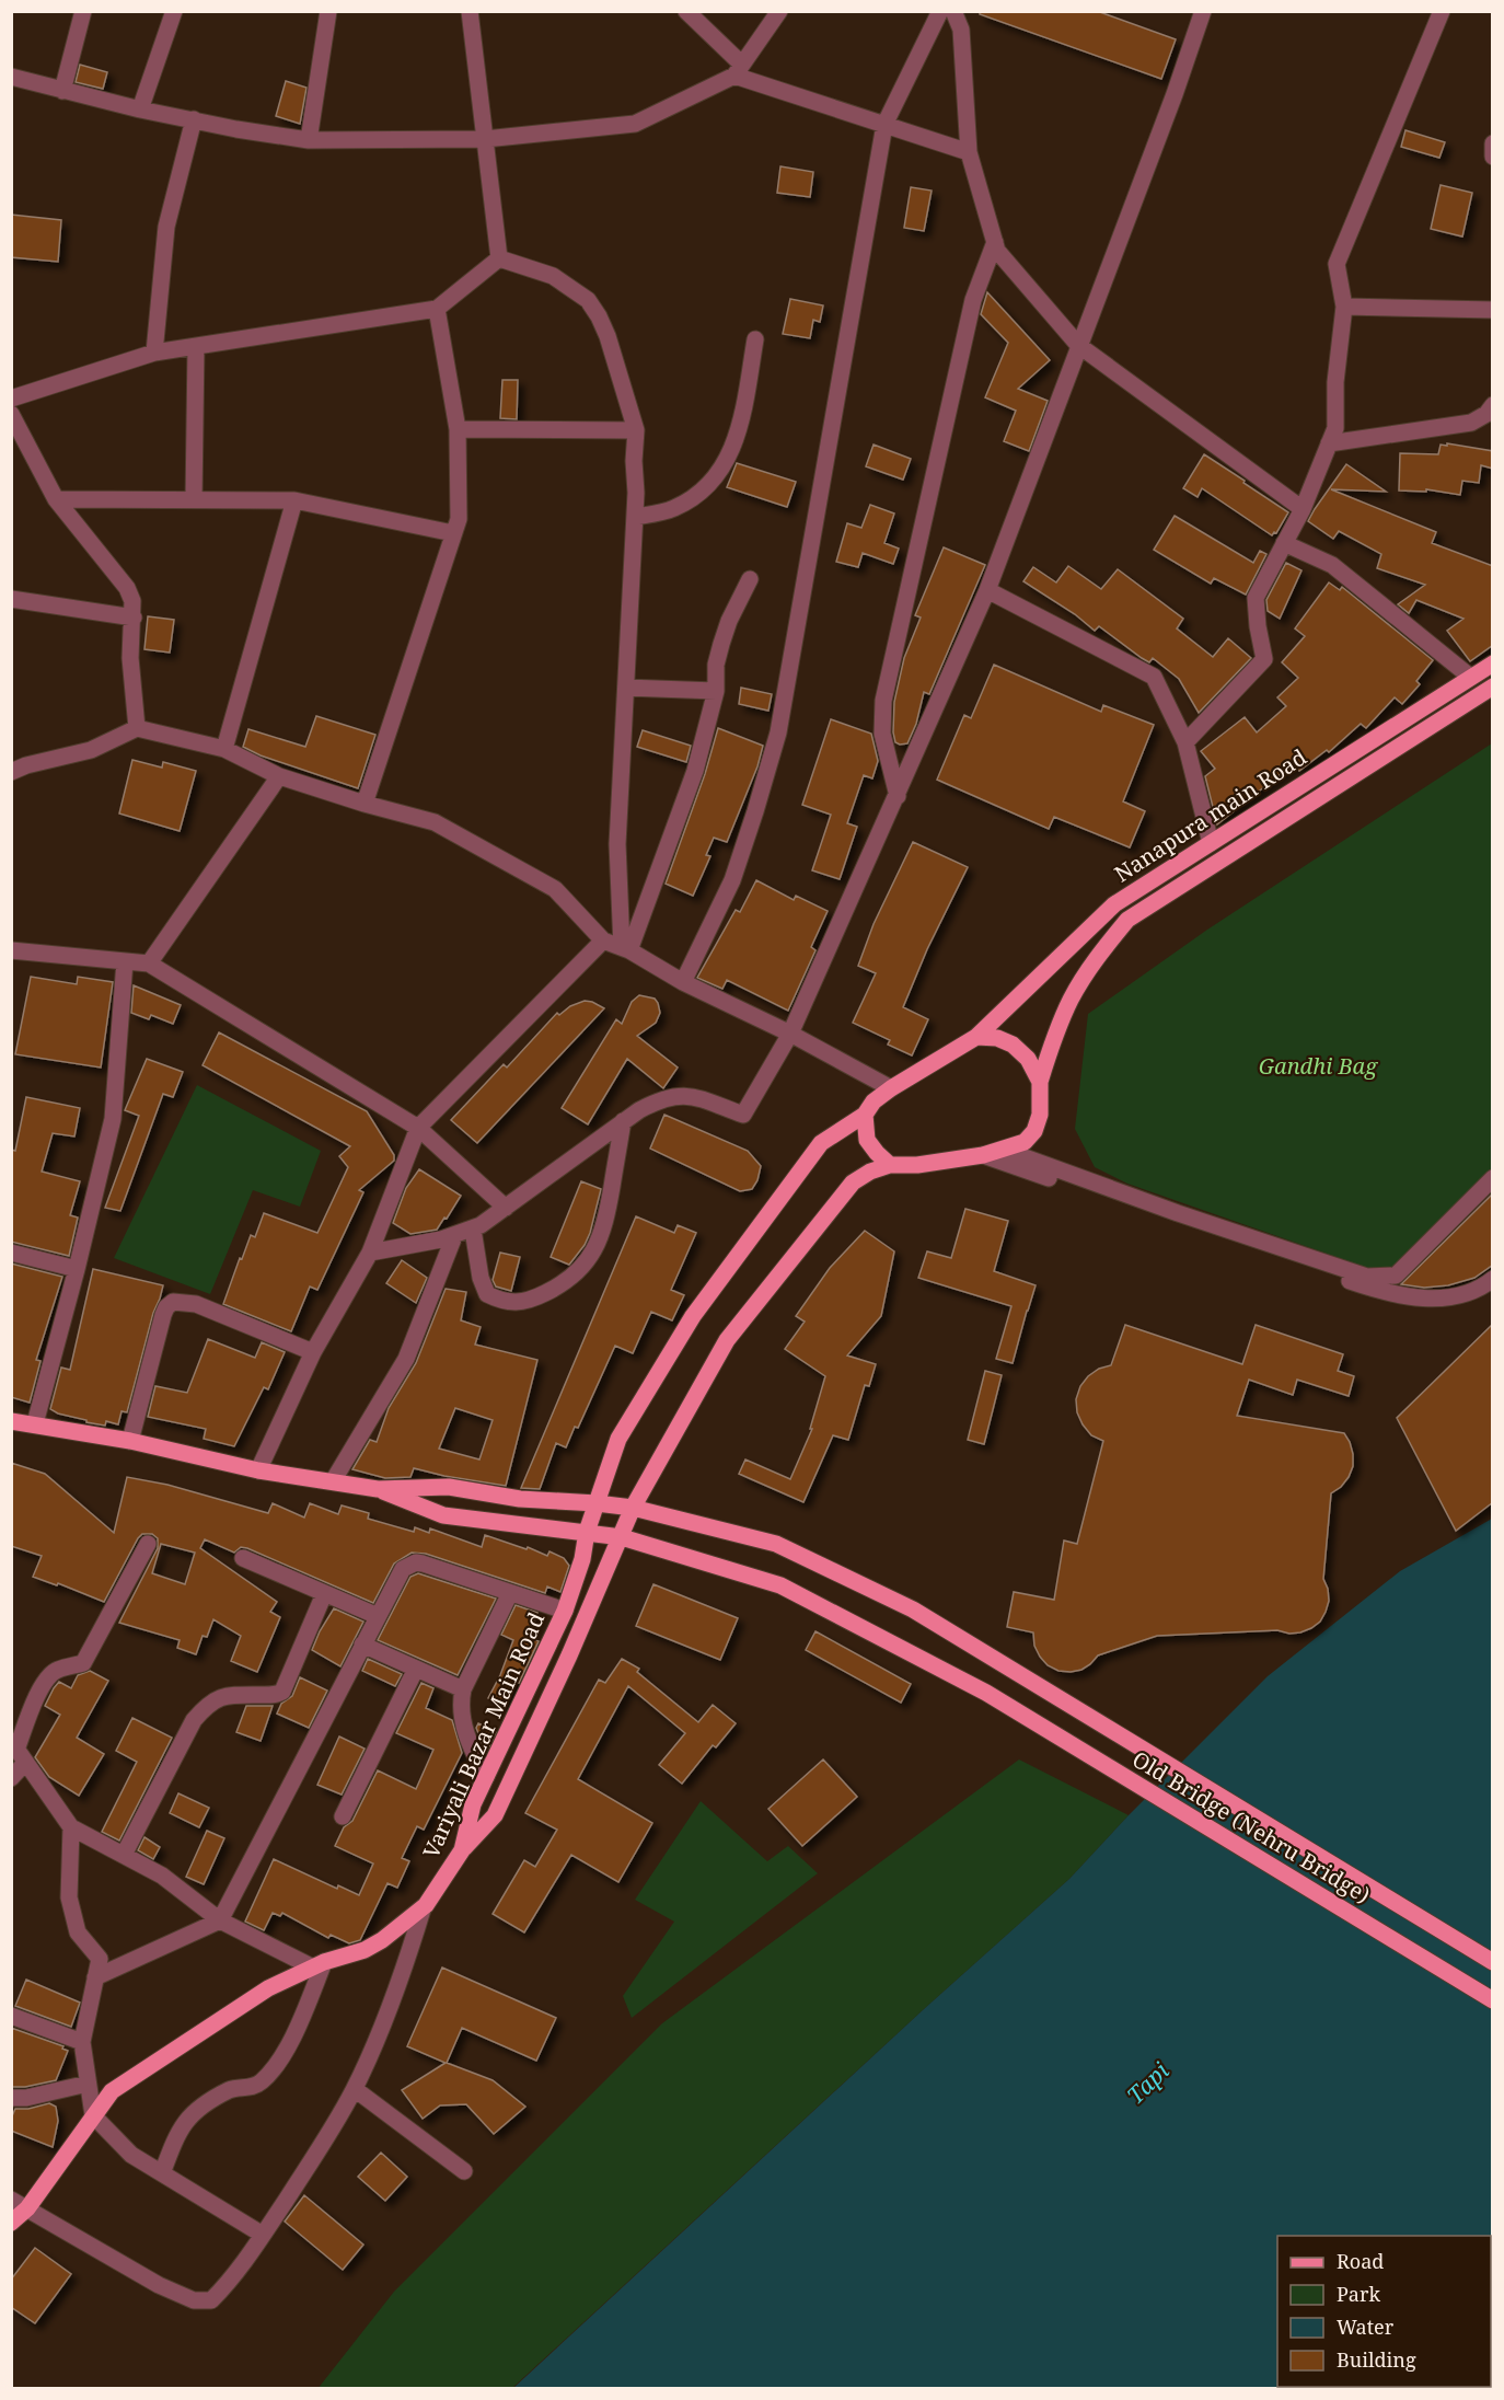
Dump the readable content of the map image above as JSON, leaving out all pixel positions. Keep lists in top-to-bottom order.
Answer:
{
  "streets": {
    "main road": ["Nanapura main Road", "Variyali Bazar Main Road", "Old Bridge (Nehru Bridge)"]
  },
  "crossings": [
    ["Nanapura main Road", "Variyali Bazar Main Road"],
    ["Variyali Bazar Main Road", "Old Bridge (Nehru Bridge)"]
  ],
  "water": ["Tapi"],
  "parks": ["Gandhi Bag"],
  "legend": [
    "Road",
    "Park",
    "Water",
    "Building"
  ]
}
